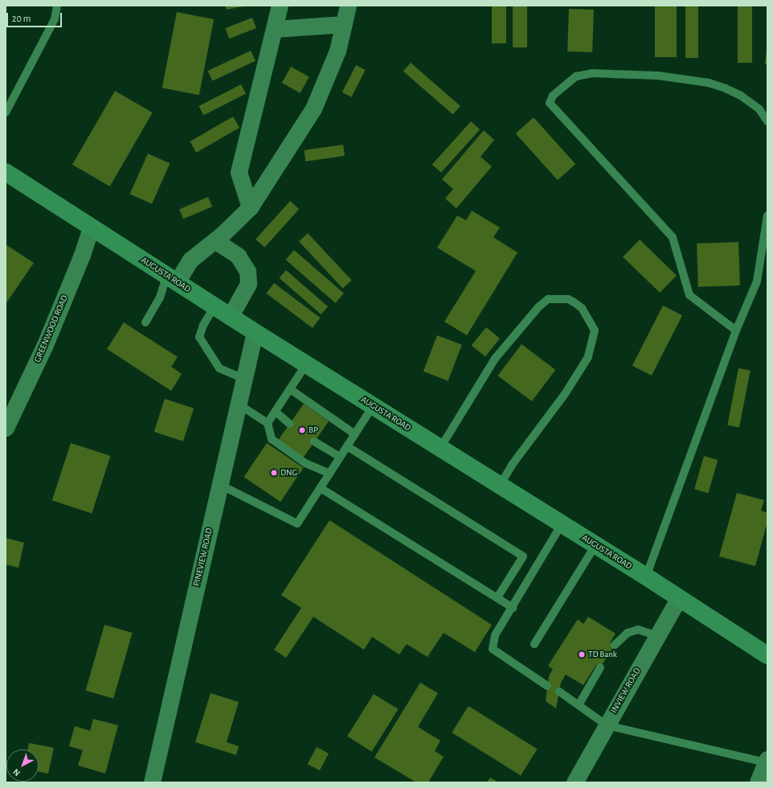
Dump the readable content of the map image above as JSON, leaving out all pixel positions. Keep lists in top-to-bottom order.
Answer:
{
  "streets": {
    "main road": ["AUGUSTA ROAD"],
    "street": ["GREENWOOD ROAD", "PINEVIEW ROAD", "INVIEW ROAD"]
  },
  "crossings": [
    ["AUGUSTA ROAD", "GREENWOOD ROAD"],
    ["AUGUSTA ROAD", "PINEVIEW ROAD"],
    ["AUGUSTA ROAD", "INVIEW ROAD"]
  ],
  "places": ["BP", "DNG", "TD Bank"],
  "scale_bar": "20 m",
  "north": "bottom left"
}
